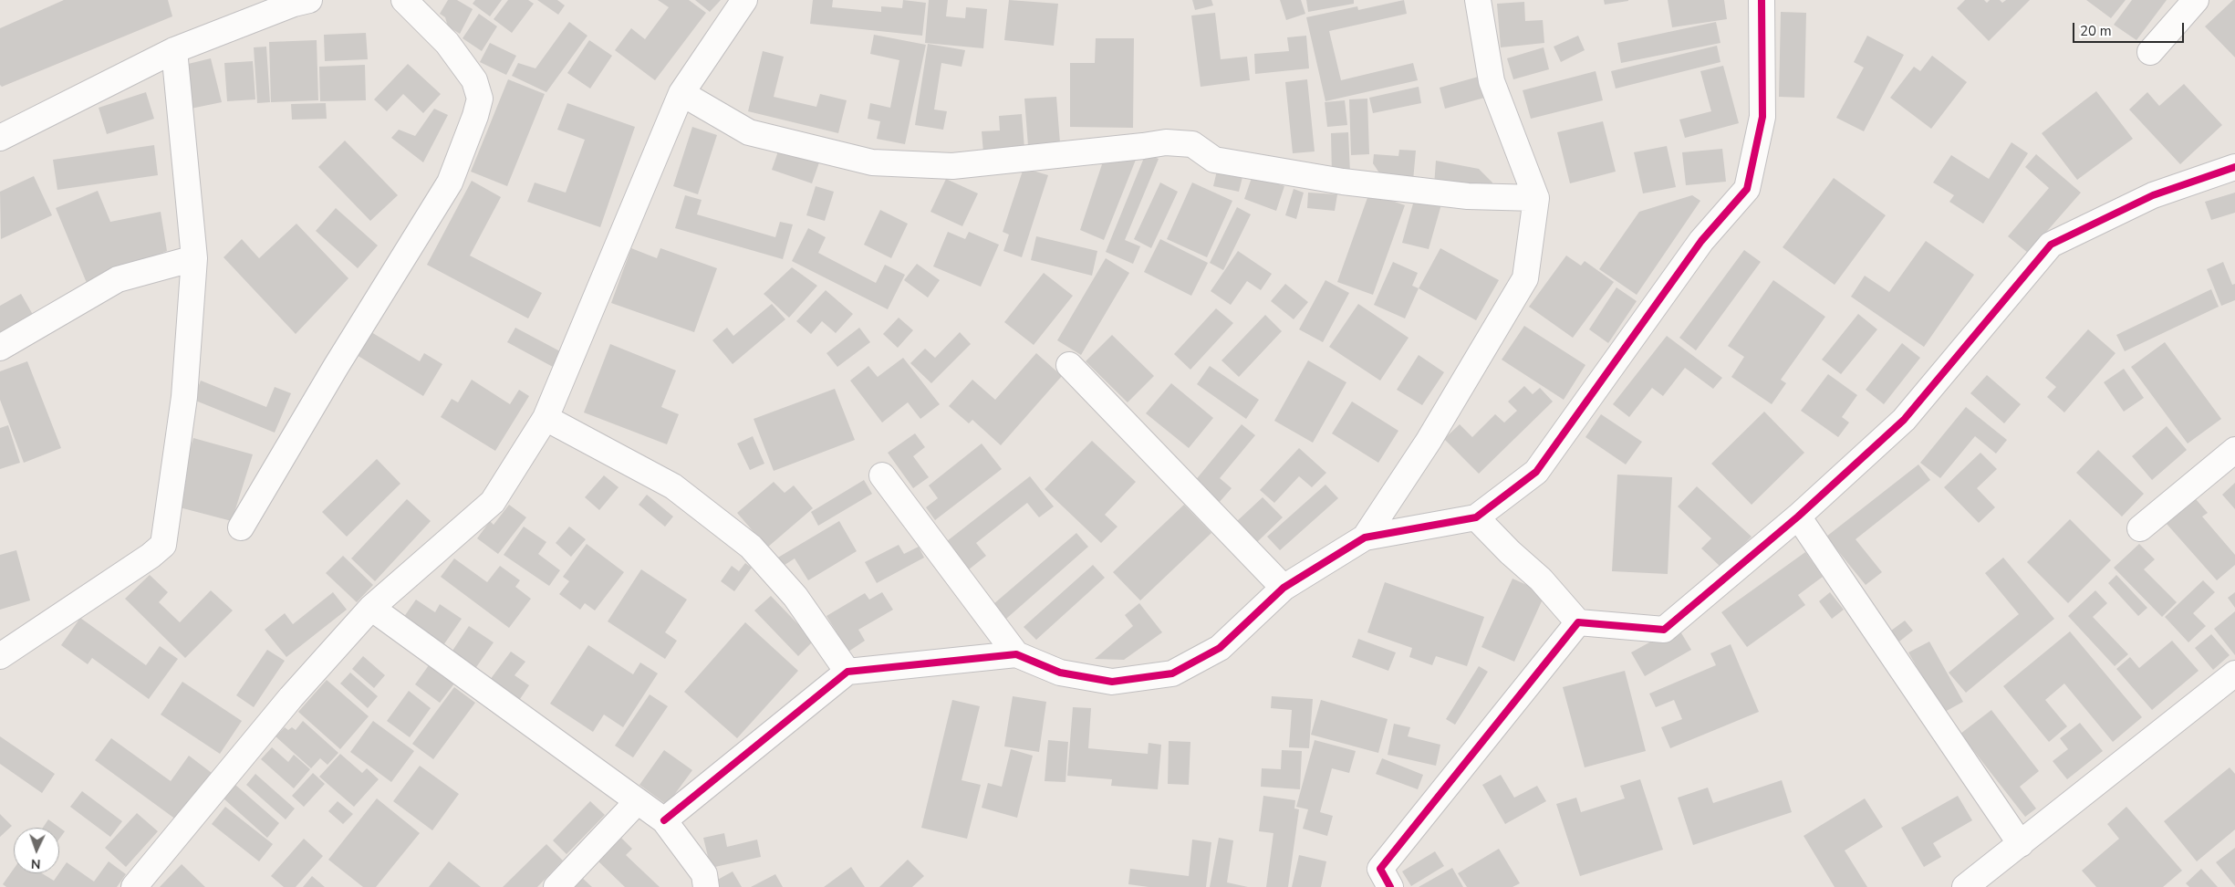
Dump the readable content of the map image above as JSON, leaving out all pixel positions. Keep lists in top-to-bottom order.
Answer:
{
  "scale_bar": "20 m",
  "north": "bottom"
}
